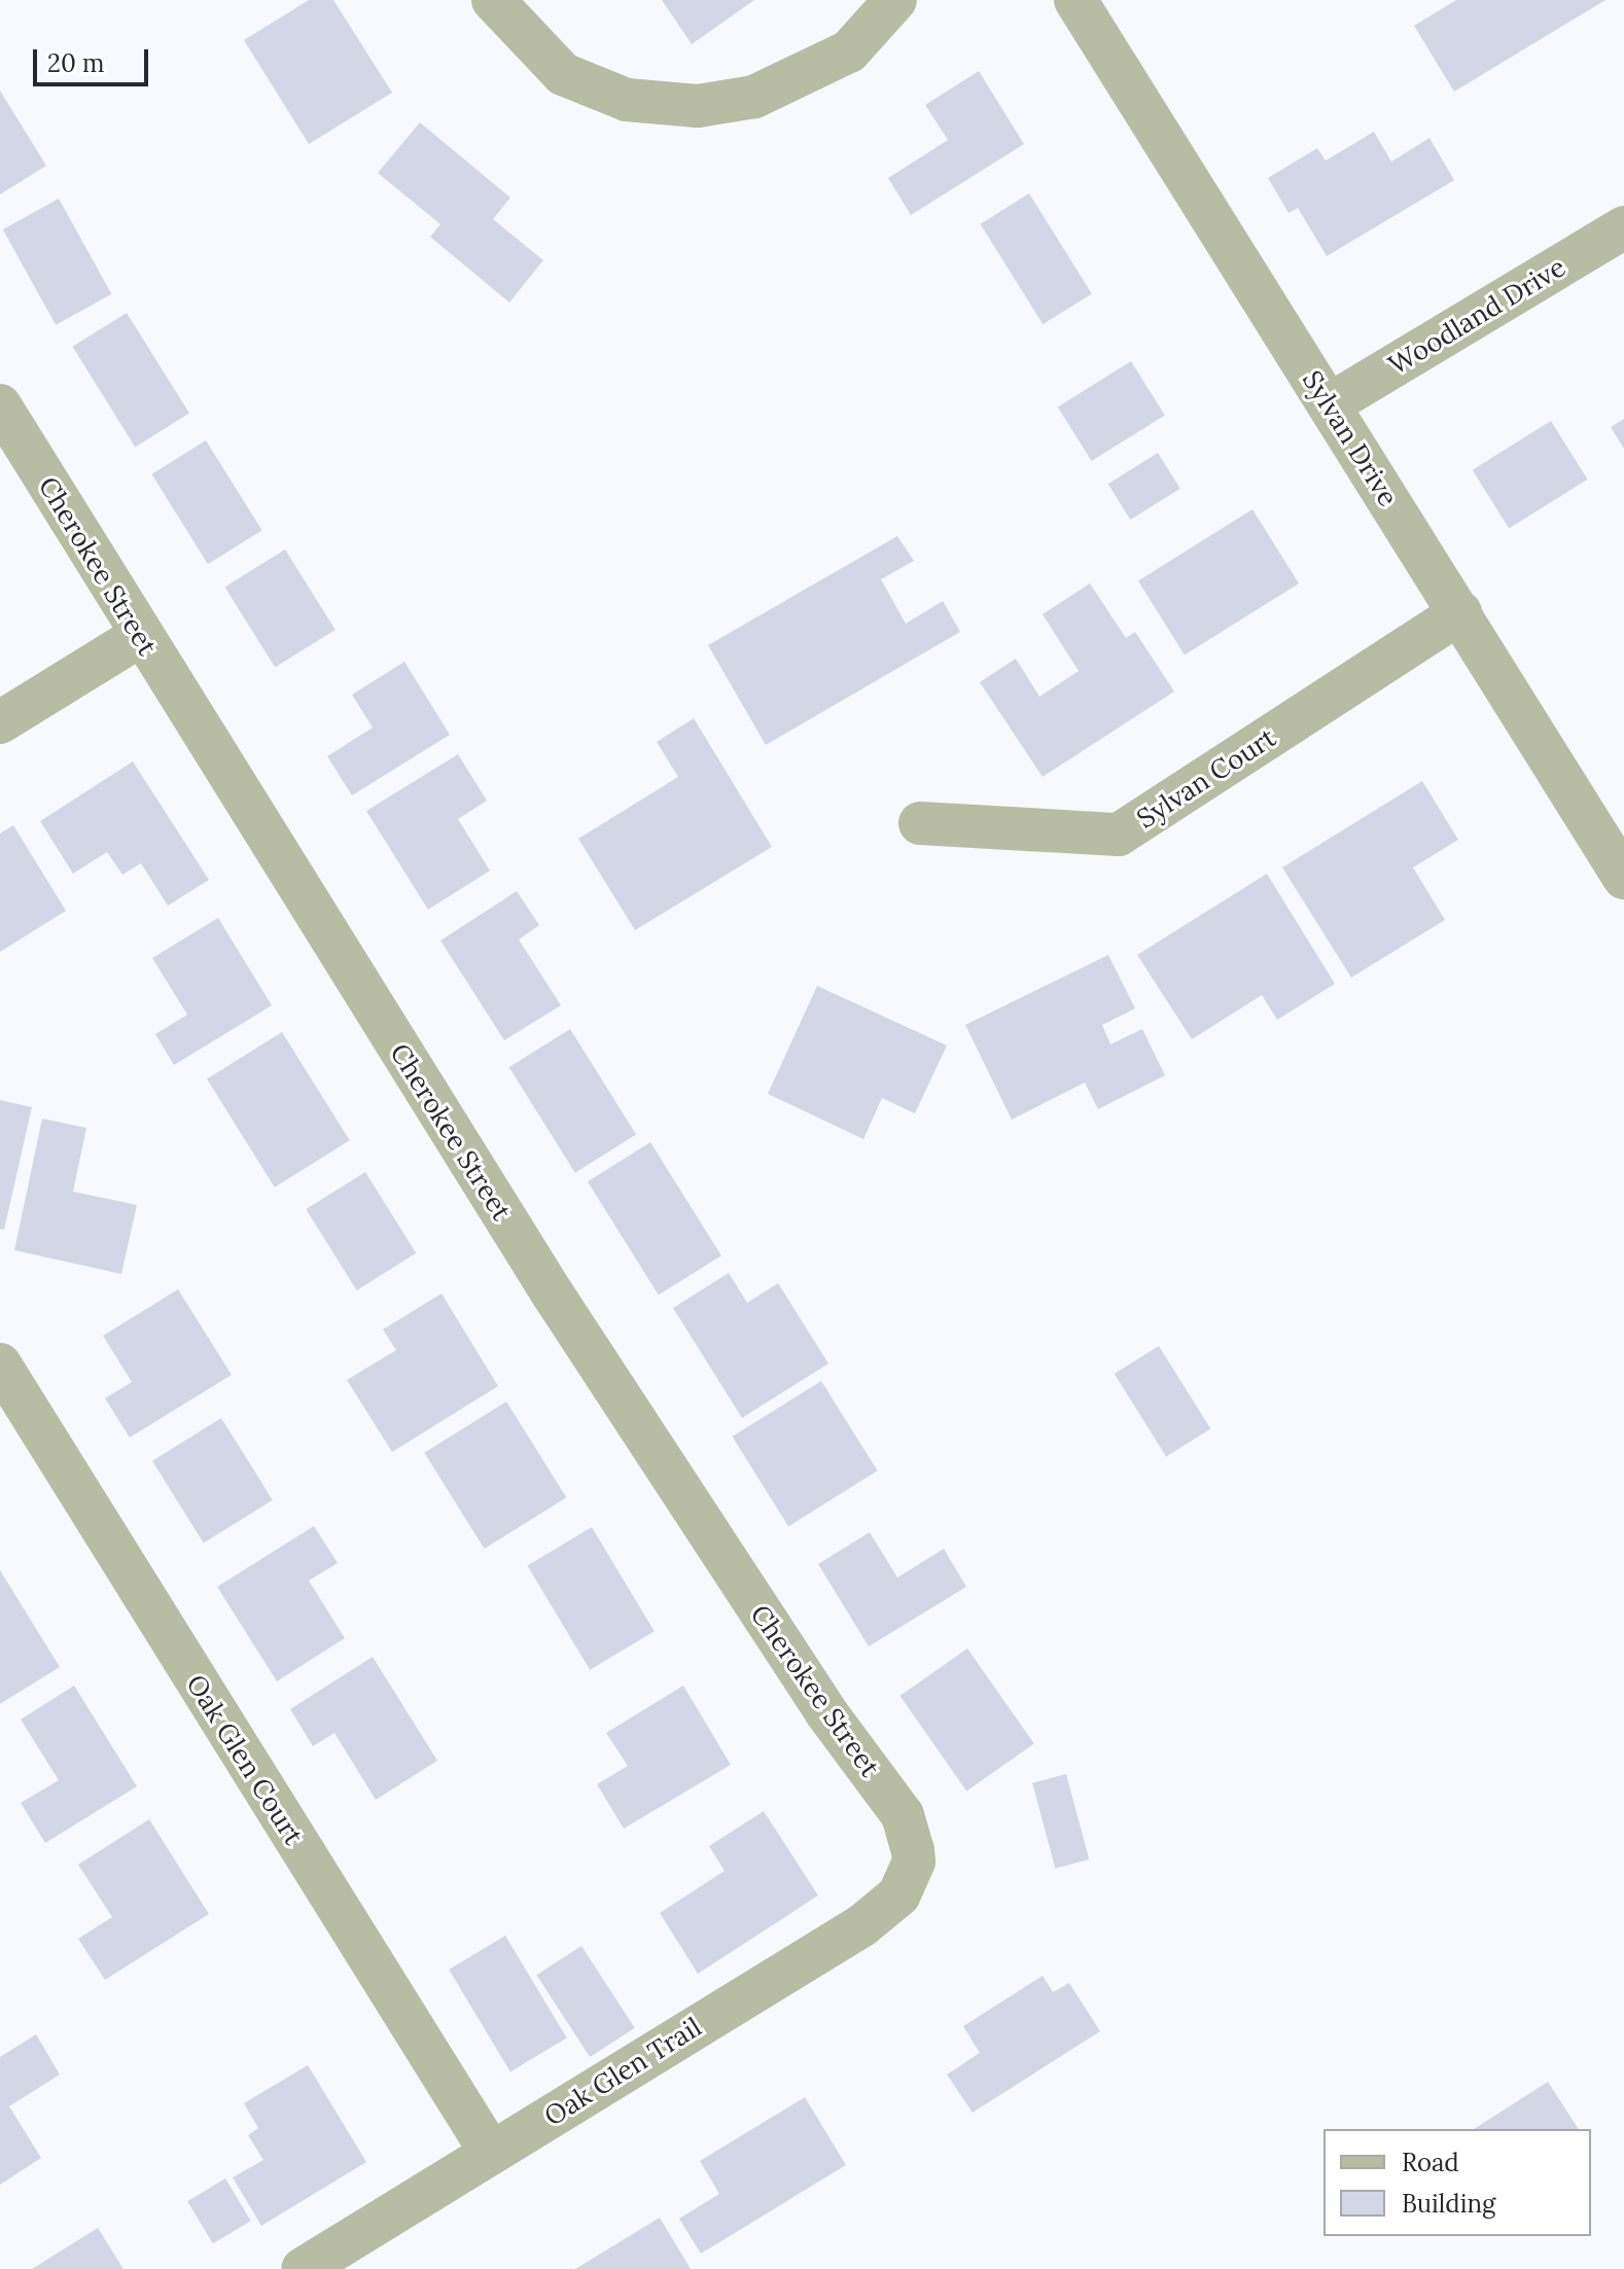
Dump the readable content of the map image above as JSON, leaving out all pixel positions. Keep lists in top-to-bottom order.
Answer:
{
  "streets": {
    "street": [
      "Woodland Drive",
      "Sylvan Drive",
      "Cherokee Street",
      "Sylvan Court",
      "Oak Glen Court",
      "Oak Glen Trail"
    ]
  },
  "crossings": [
    ["Woodland Drive", "Sylvan Drive"],
    ["Sylvan Drive", "Sylvan Court"],
    ["Cherokee Street", "Oak Glen Trail"],
    ["Oak Glen Court", "Oak Glen Trail"]
  ],
  "legend": ["Road", "Building"],
  "scale_bar": "20 m"
}
